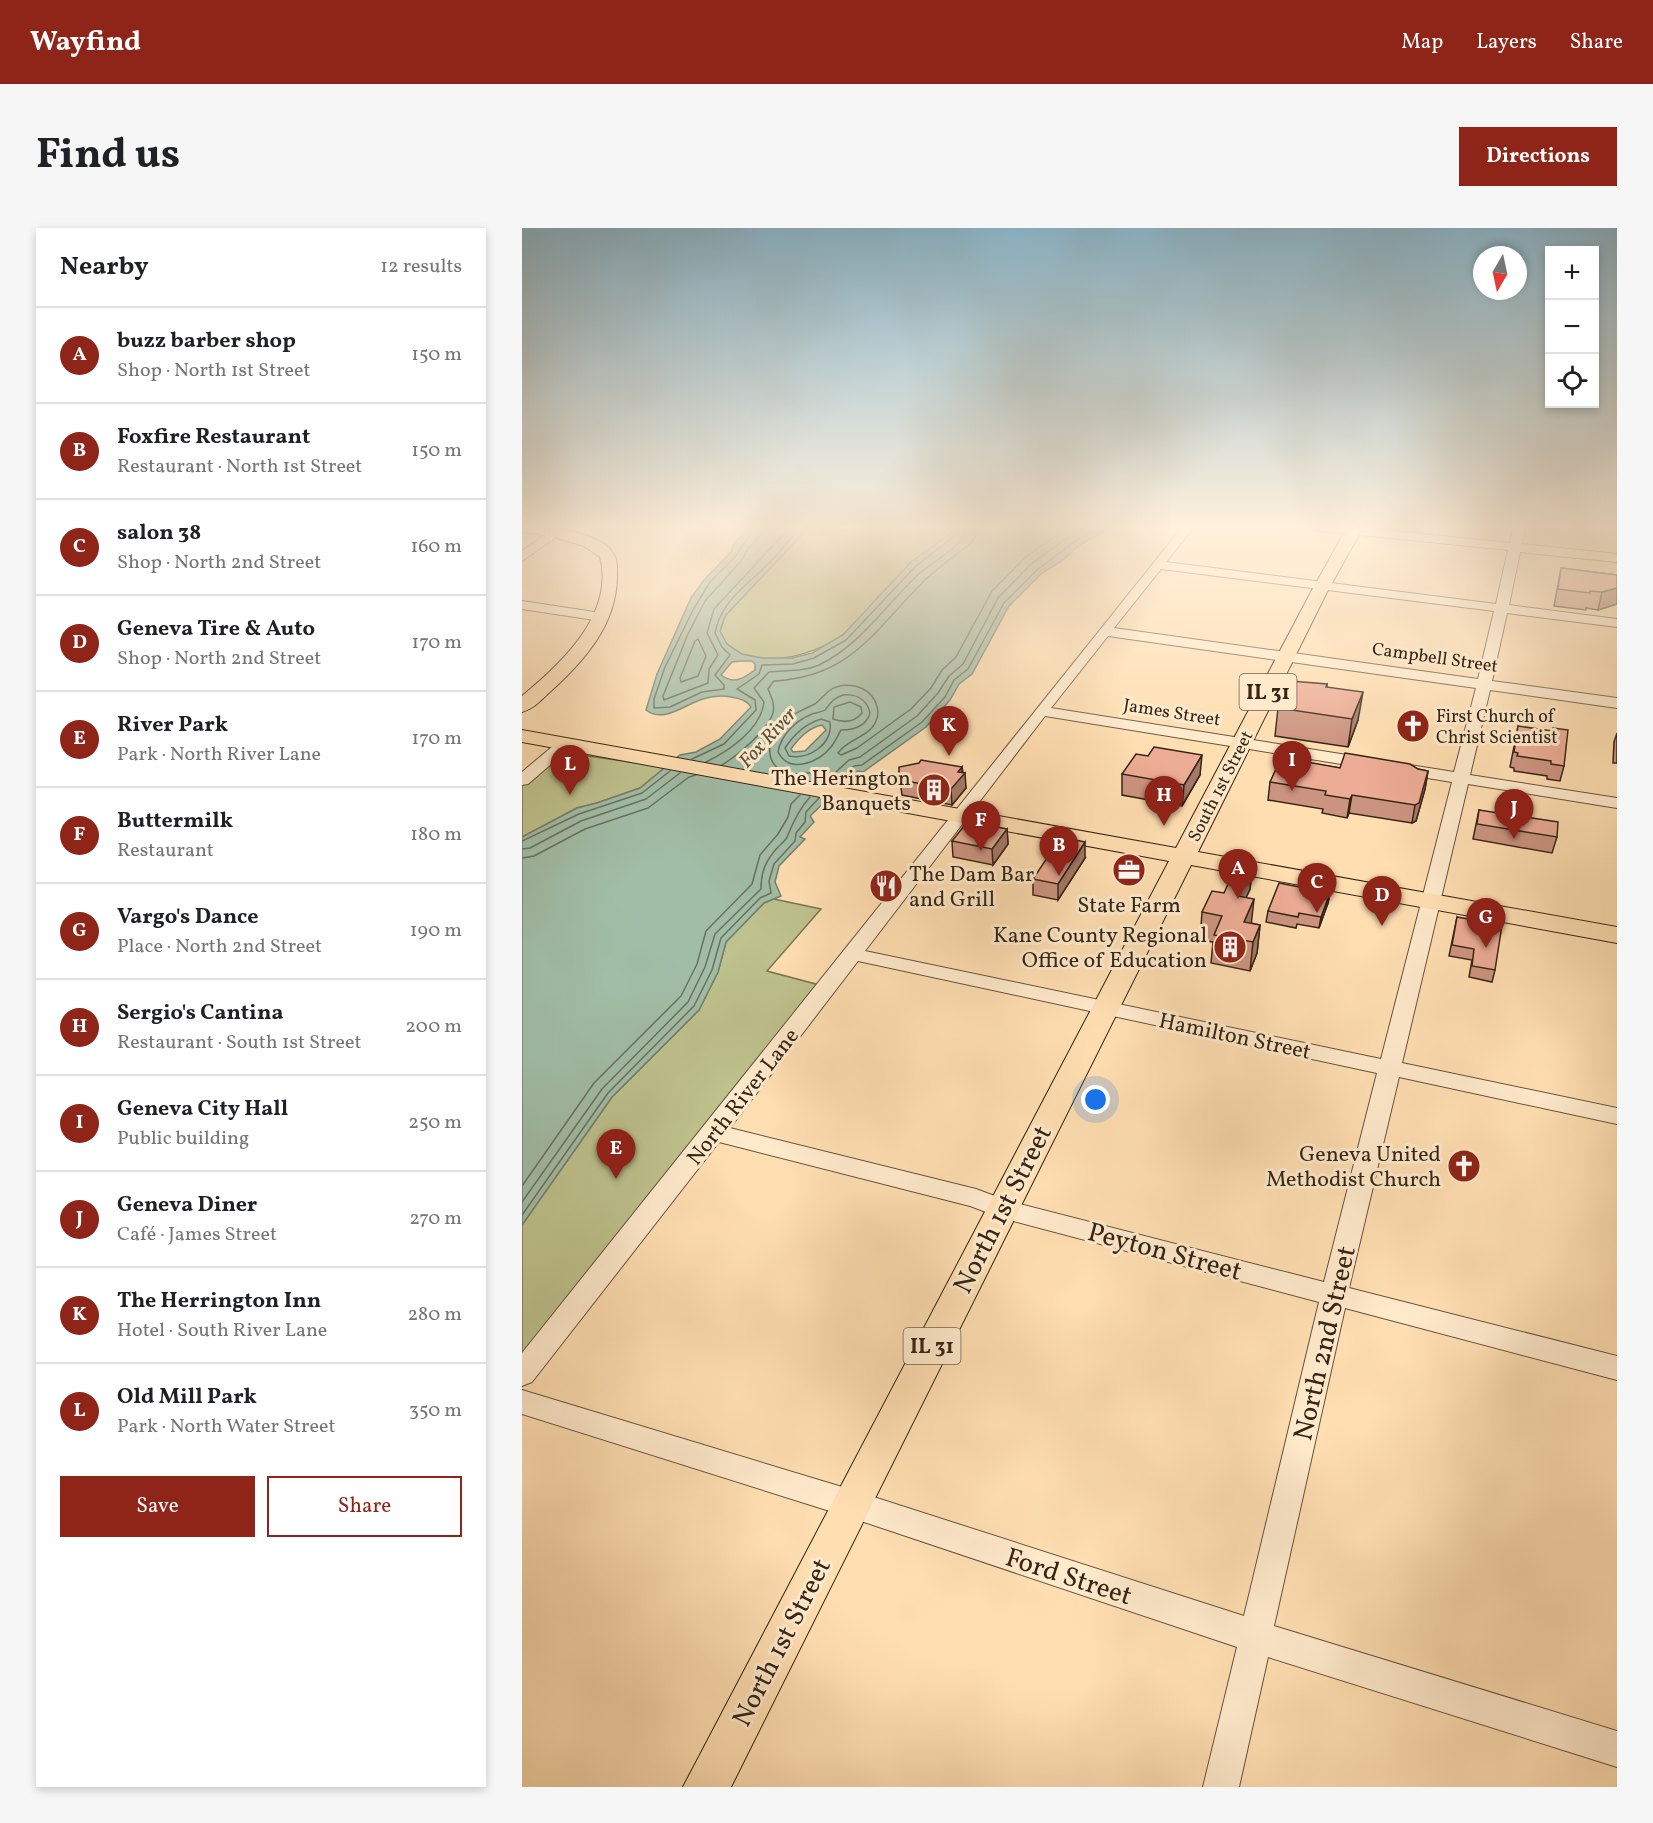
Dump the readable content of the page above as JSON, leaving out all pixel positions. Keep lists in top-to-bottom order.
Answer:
{
  "streets": {
    "main road": ["IL 31", "South 1st Street", "North 1st Street"],
    "street": [
      "Campbell Street",
      "James Street",
      "Hamilton Street",
      "North River Lane",
      "Peyton Street",
      "North 2nd Street",
      "Ford Street"
    ]
  },
  "crossings": [
    ["Campbell Street", "South 1st Street"],
    ["Campbell Street", "North River Lane"],
    ["Campbell Street", "North 2nd Street"],
    ["James Street", "South 1st Street"],
    ["James Street", "North River Lane"],
    ["James Street", "North 2nd Street"],
    ["South 1st Street", "North 1st Street"],
    ["Hamilton Street", "North River Lane"],
    ["Hamilton Street", "North 1st Street"],
    ["Hamilton Street", "North 2nd Street"],
    ["North River Lane", "Peyton Street"],
    ["North 1st Street", "Peyton Street"],
    ["North 1st Street", "Ford Street"],
    ["Peyton Street", "North 2nd Street"],
    ["North 2nd Street", "Ford Street"]
  ],
  "water": ["Fox River"],
  "places": {
    "church": ["First Church of Christ Scientist", "Geneva United Methodist Church"],
    "building": ["The Herington Banquets", "Kane County Regional Office of Education"],
    "office": ["State Farm"],
    "restaurant": ["The Dam Bar and Grill"]
  },
  "north": "bottom",
  "page": {
    "header": "Wayfind",
    "nav": ["Map", "Layers", "Share"],
    "title": "Find us",
    "buttons": [
      "Directions",
      ["Save", "Share"]
    ],
    "heading": ["Nearby", "12 results"],
    "map_buttons": ["+", "−"],
    "list": [
      {
        "mark": "A",
        "name": "buzz barber shop",
        "note": "Shop · North 1st Street",
        "value": "150 m"
      },
      {
        "mark": "B",
        "name": "Foxfire Restaurant",
        "note": "Restaurant · North 1st Street",
        "value": "150 m"
      },
      {
        "mark": "C",
        "name": "salon 38",
        "note": "Shop · North 2nd Street",
        "value": "160 m"
      },
      {
        "mark": "D",
        "name": "Geneva Tire & Auto",
        "note": "Shop · North 2nd Street",
        "value": "170 m"
      },
      {
        "mark": "E",
        "name": "River Park",
        "note": "Park · North River Lane",
        "value": "170 m"
      },
      {
        "mark": "F",
        "name": "Buttermilk",
        "note": "Restaurant",
        "value": "180 m"
      },
      {
        "mark": "G",
        "name": "Vargo's Dance",
        "note": "Place · North 2nd Street",
        "value": "190 m"
      },
      {
        "mark": "H",
        "name": "Sergio's Cantina",
        "note": "Restaurant · South 1st Street",
        "value": "200 m"
      },
      {
        "mark": "I",
        "name": "Geneva City Hall",
        "note": "Public building",
        "value": "250 m"
      },
      {
        "mark": "J",
        "name": "Geneva Diner",
        "note": "Café · James Street",
        "value": "270 m"
      },
      {
        "mark": "K",
        "name": "The Herrington Inn",
        "note": "Hotel · South River Lane",
        "value": "280 m"
      },
      {
        "mark": "L",
        "name": "Old Mill Park",
        "note": "Park · North Water Street",
        "value": "350 m"
      }
    ],
    "pins": [
      "K",
      "I",
      "L",
      "H",
      "J",
      "F",
      "B",
      "A",
      "C",
      "D",
      "G",
      "E"
    ]
  }
}
